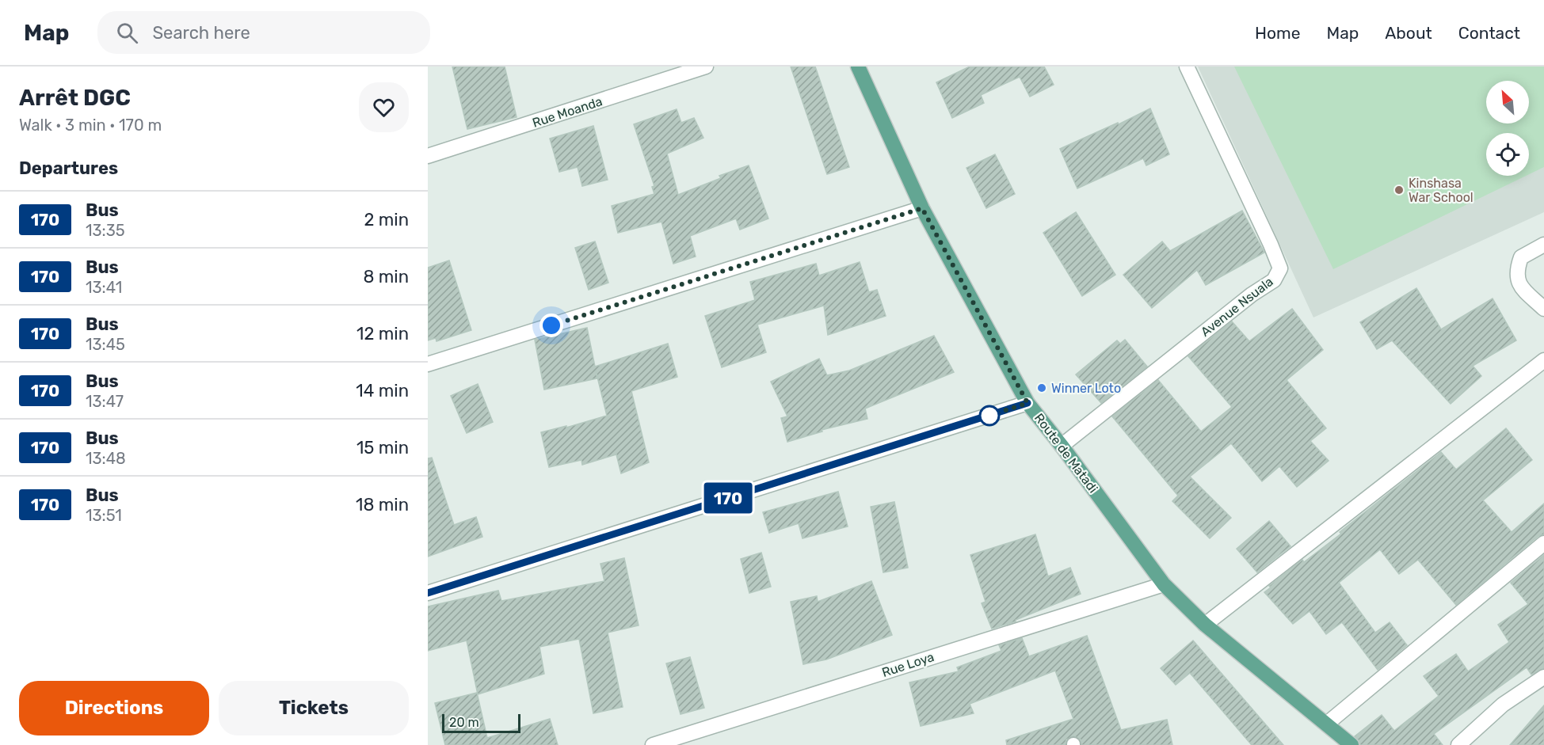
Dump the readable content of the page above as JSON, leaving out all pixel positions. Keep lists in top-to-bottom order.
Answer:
{
  "streets": {
    "main road": ["Route de Matadi"],
    "street": ["Rue Moanda", "Avenue Nsuala", "Rue Loya"]
  },
  "crossings": [
    ["Avenue Nsuala", "Route de Matadi"],
    ["Route de Matadi", "Rue Loya"]
  ],
  "places": ["Kinshasa War School", "Winner Loto"],
  "lines": ["bus line 170"],
  "scale_bar": "20 m",
  "north": "top left",
  "page": {
    "header": "Map",
    "search": "Search here",
    "nav": [
      "Home",
      "Map",
      "About",
      "Contact"
    ],
    "heading": [
      ["Arrêt DGC", "Walk · 3 min · 170 m"],
      "Departures"
    ],
    "on_map": "170",
    "list": [
      {
        "mark": "170",
        "name": "Bus",
        "note": "13:35",
        "value": "2 min"
      },
      {
        "mark": "170",
        "name": "Bus",
        "note": "13:41",
        "value": "8 min"
      },
      {
        "mark": "170",
        "name": "Bus",
        "note": "13:45",
        "value": "12 min"
      },
      {
        "mark": "170",
        "name": "Bus",
        "note": "13:47",
        "value": "14 min"
      },
      {
        "mark": "170",
        "name": "Bus",
        "note": "13:48",
        "value": "15 min"
      },
      {
        "mark": "170",
        "name": "Bus",
        "note": "13:51",
        "value": "18 min"
      }
    ],
    "buttons": ["Directions", "Tickets"],
    "scale": "20 m"
  }
}
